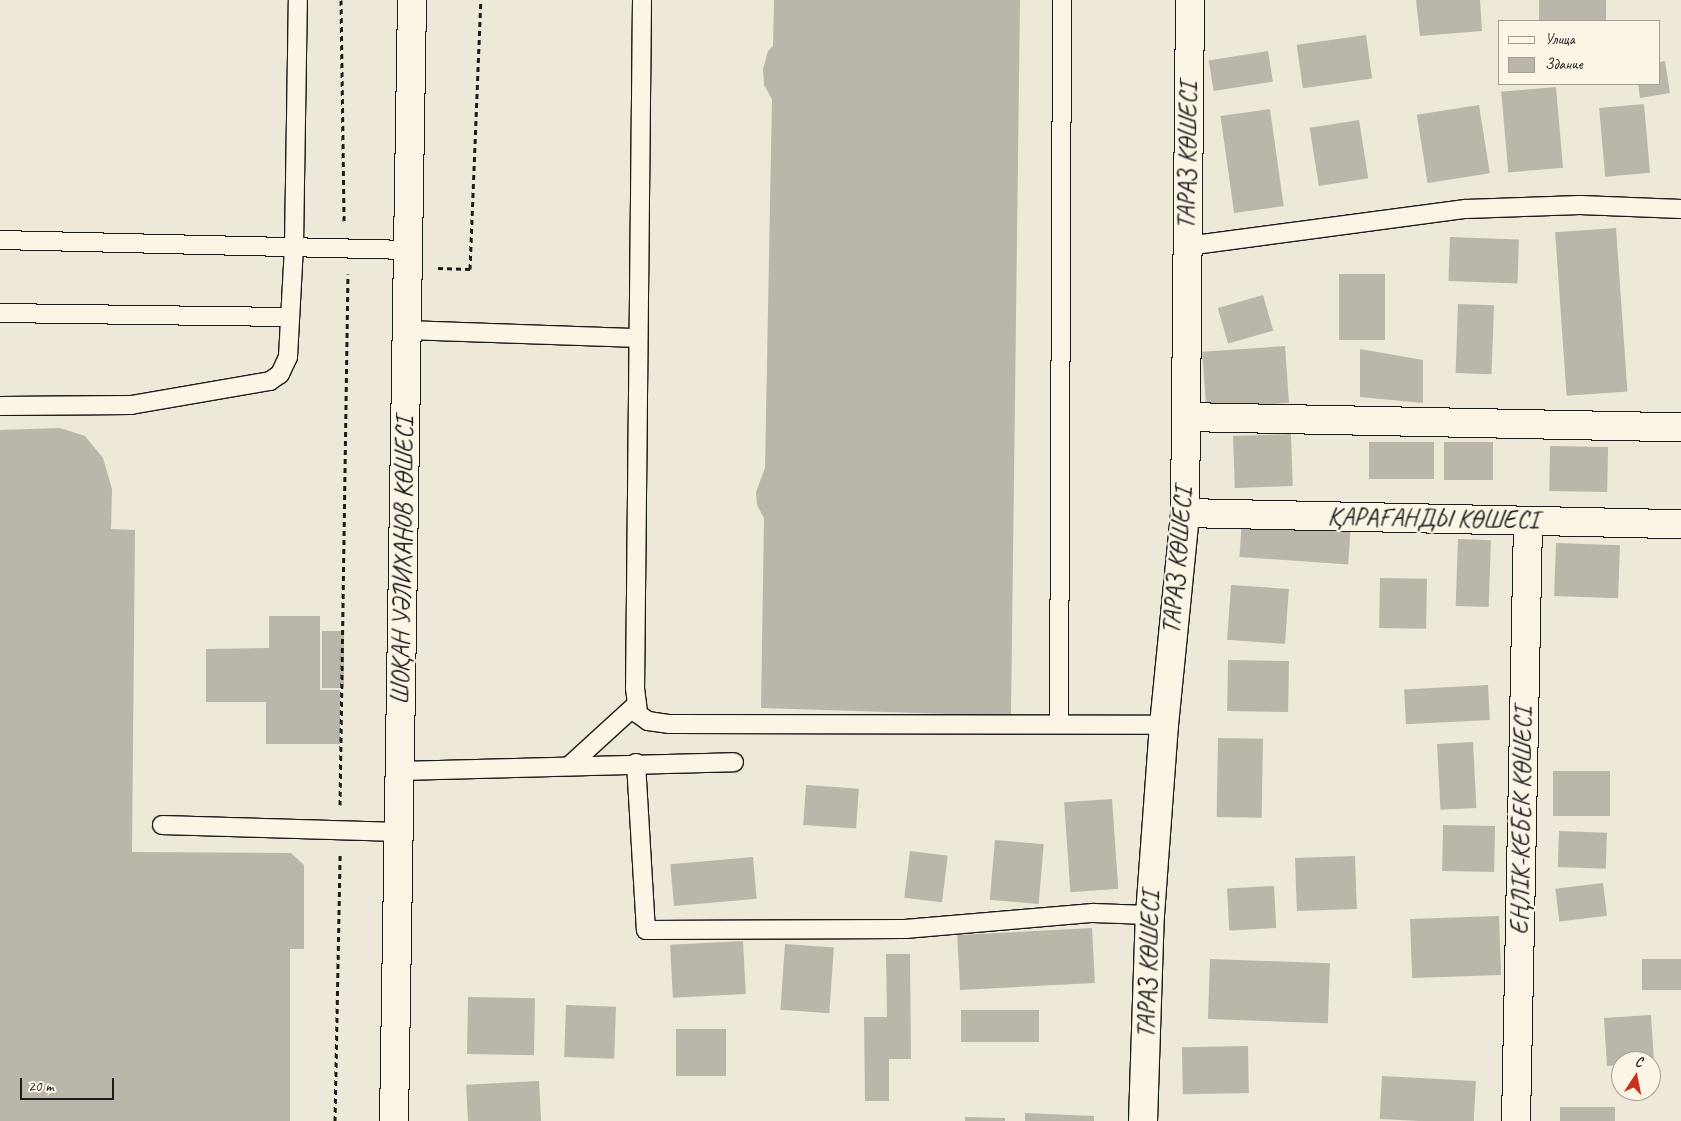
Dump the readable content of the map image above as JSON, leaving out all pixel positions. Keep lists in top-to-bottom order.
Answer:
{
  "streets": {
    "street": [
      "ТАРАЗ КӨШЕСІ",
      "ҚАРАҒАНДЫ КӨШЕСІ",
      "ШОҚАН УӘЛИХАНОВ КӨШЕСІ",
      "ЕҢЛІК-КЕБЕК КӨШЕСІ"
    ]
  },
  "crossings": [
    ["ТАРАЗ КӨШЕСІ", "ҚАРАҒАНДЫ КӨШЕСІ"],
    ["ҚАРАҒАНДЫ КӨШЕСІ", "ЕҢЛІК-КЕБЕК КӨШЕСІ"]
  ],
  "legend": ["Улица", "Здание"],
  "scale_bar": "20 m",
  "north": "top"
}
